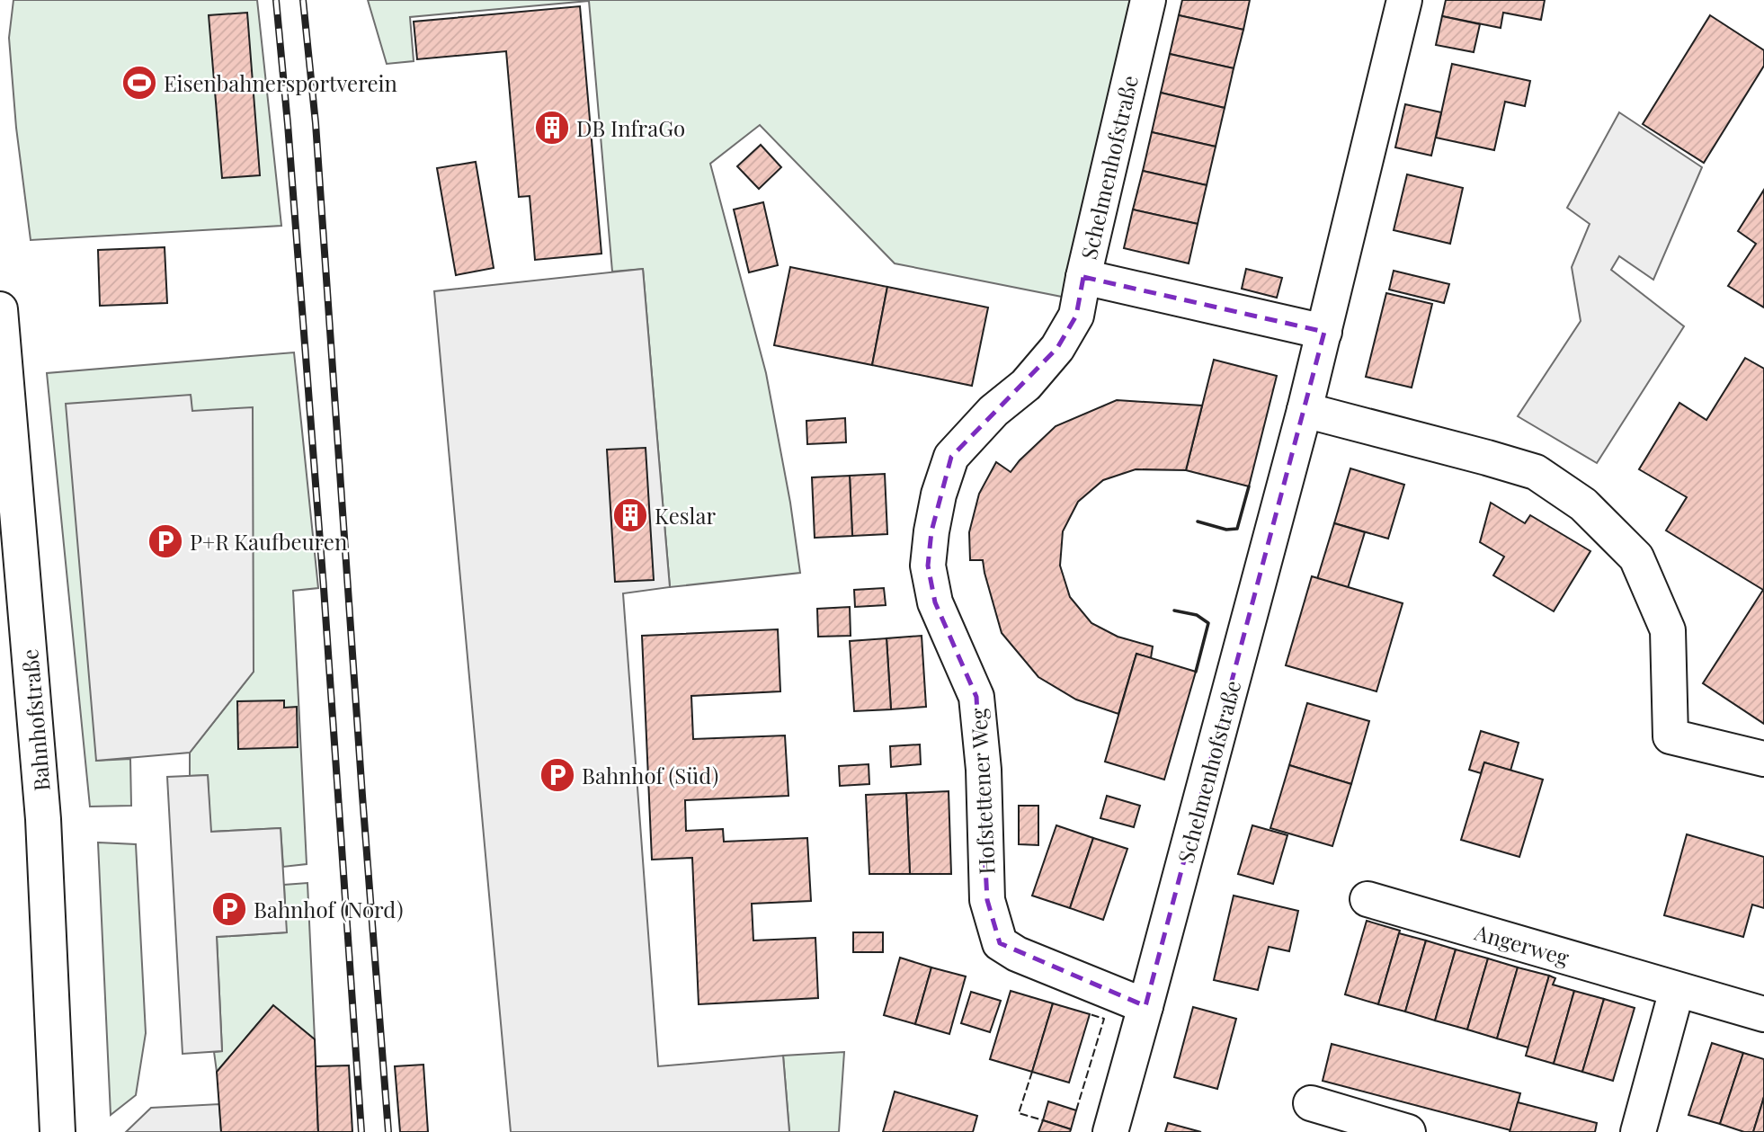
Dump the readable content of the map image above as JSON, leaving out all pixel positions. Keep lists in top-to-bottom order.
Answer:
{
  "streets": {
    "street": [
      "Schelmenhofstraße",
      "Bahnhofstraße",
      "Hofstettener Weg",
      "Angerweg"
    ]
  },
  "crossings": [
    ["Schelmenhofstraße", "Hofstettener Weg"]
  ],
  "places": {
    "sports": ["Eisenbahnersportverein"],
    "building": ["DB InfraGo", "Keslar"],
    "parking": ["P+R Kaufbeuren", "Bahnhof (Süd)", "Bahnhof (Nord)"]
  }
}
